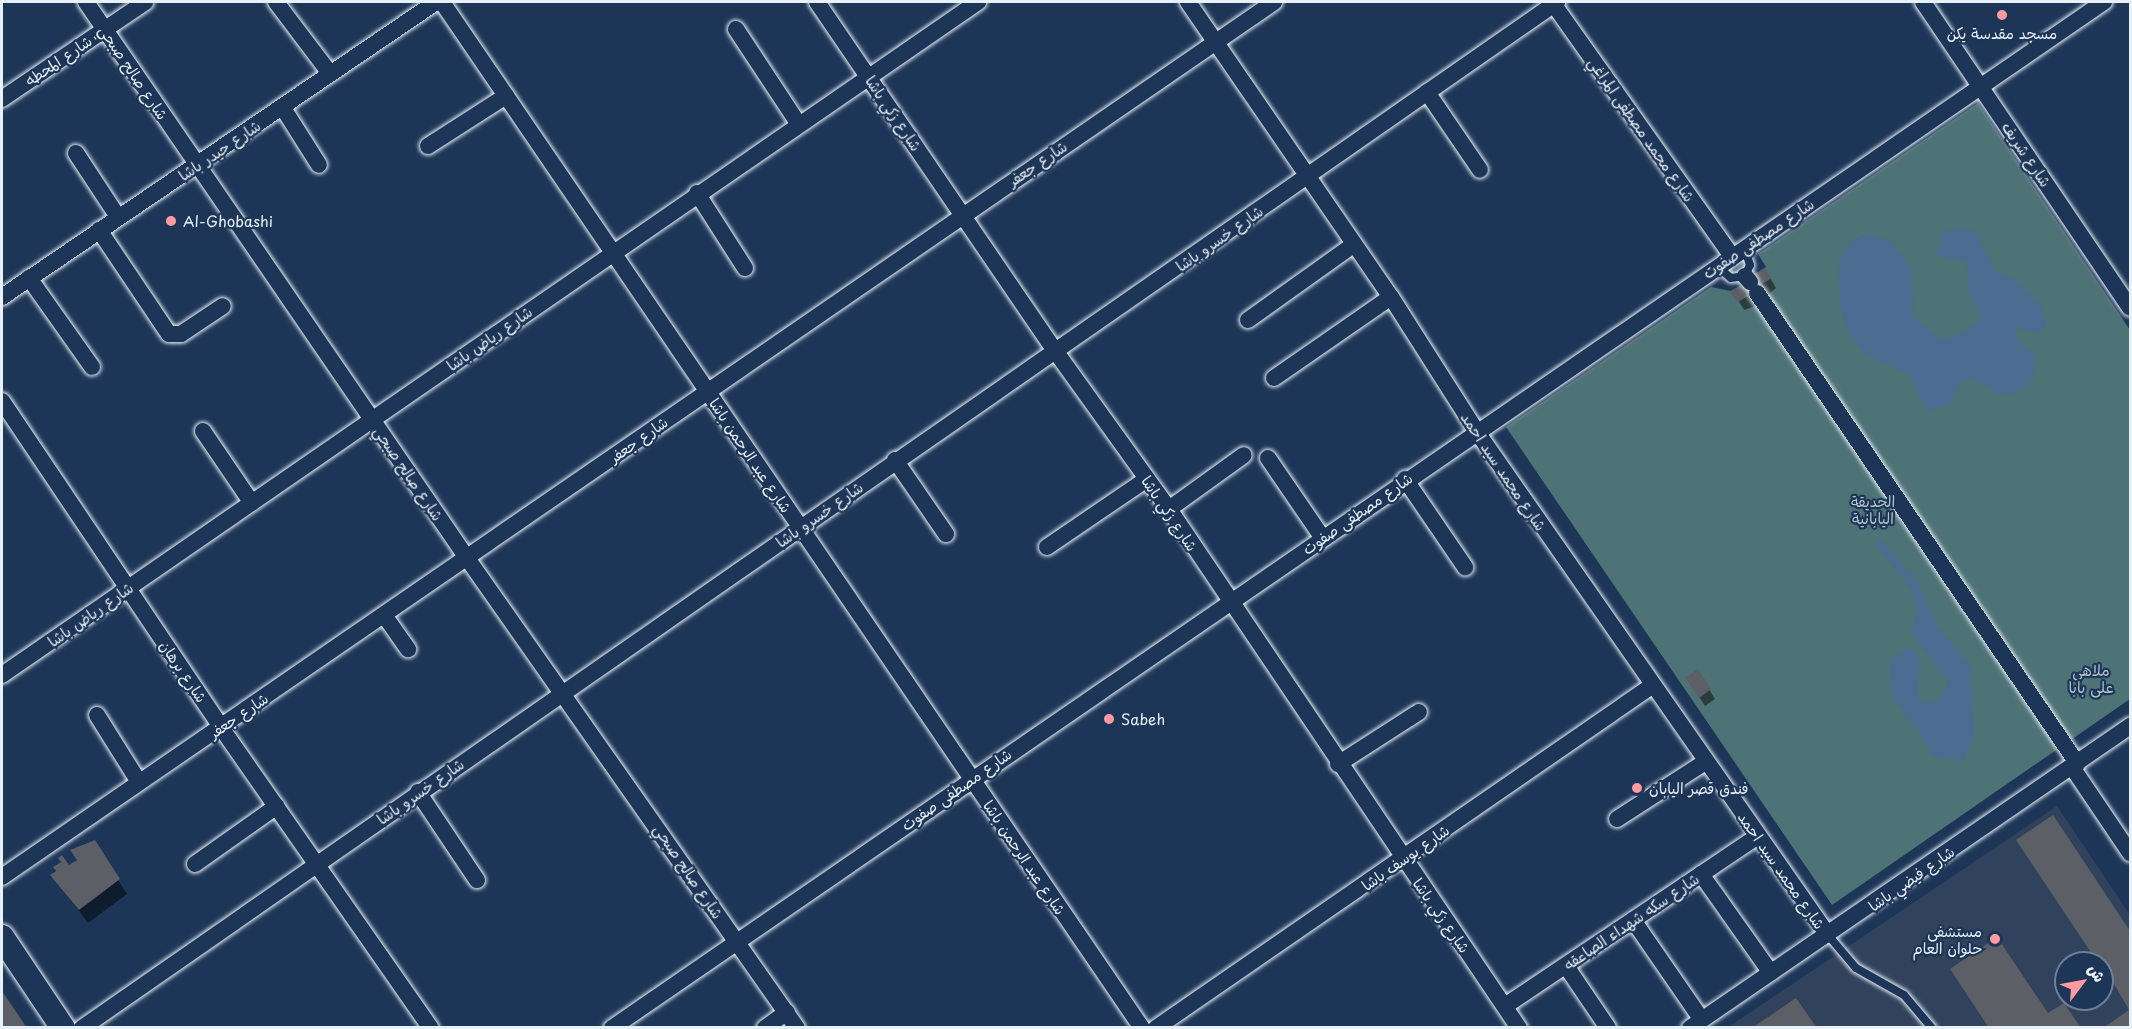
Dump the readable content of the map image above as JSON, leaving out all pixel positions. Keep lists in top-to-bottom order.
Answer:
{
  "streets": {
    "street": [
      "شارع المحطه",
      "شارع صالح صبحي",
      "شارع زكي باشا",
      "شارع محمد مصطفى المراغي",
      "شارع حيدر باشا",
      "شارع شريف",
      "شارع جعفر",
      "شارع خسرو باشا",
      "شارع مصطفى صفوت",
      "شارع رياض باشا",
      "شارع عبد الرحمن باشا",
      "شارع محمد سيد احمد",
      "شارع برهان",
      "شارع يوسف باشا",
      "شارع فيضي باشا",
      "شارع سكه شهداء الصاعقه"
    ]
  },
  "crossings": [
    ["شارع المحطه", "شارع صالح صبحي"],
    ["شارع صالح صبحي", "شارع حيدر باشا"],
    ["شارع صالح صبحي", "شارع جعفر"],
    ["شارع صالح صبحي", "شارع خسرو باشا"],
    ["شارع صالح صبحي", "شارع مصطفى صفوت"],
    ["شارع صالح صبحي", "شارع رياض باشا"],
    ["شارع زكي باشا", "شارع جعفر"],
    ["شارع زكي باشا", "شارع خسرو باشا"],
    ["شارع زكي باشا", "شارع مصطفى صفوت"],
    ["شارع زكي باشا", "شارع رياض باشا"],
    ["شارع زكي باشا", "شارع يوسف باشا"],
    ["شارع زكي باشا", "شارع سكه شهداء الصاعقه"],
    ["شارع محمد مصطفى المراغي", "شارع خسرو باشا"],
    ["شارع محمد مصطفى المراغي", "شارع مصطفى صفوت"],
    ["شارع شريف", "شارع مصطفى صفوت"],
    ["شارع جعفر", "شارع عبد الرحمن باشا"],
    ["شارع جعفر", "شارع محمد سيد احمد"],
    ["شارع جعفر", "شارع برهان"],
    ["شارع خسرو باشا", "شارع عبد الرحمن باشا"],
    ["شارع خسرو باشا", "شارع محمد سيد احمد"],
    ["شارع خسرو باشا", "شارع برهان"],
    ["شارع مصطفى صفوت", "شارع عبد الرحمن باشا"],
    ["شارع مصطفى صفوت", "شارع محمد سيد احمد"],
    ["شارع رياض باشا", "شارع عبد الرحمن باشا"],
    ["شارع رياض باشا", "شارع برهان"],
    ["شارع محمد سيد احمد", "شارع يوسف باشا"],
    ["شارع محمد سيد احمد", "شارع فيضي باشا"],
    ["شارع محمد سيد احمد", "شارع سكه شهداء الصاعقه"]
  ],
  "parks": ["الحديقة اليابانية", "ملاهى على بابا"],
  "places": [
    "مسجد مقدسة يكن",
    "Al-Ghobashi",
    "Sabeh",
    "فندق قصر اليابان",
    "مستشفى حلوان العام"
  ],
  "north": "top right"
}
